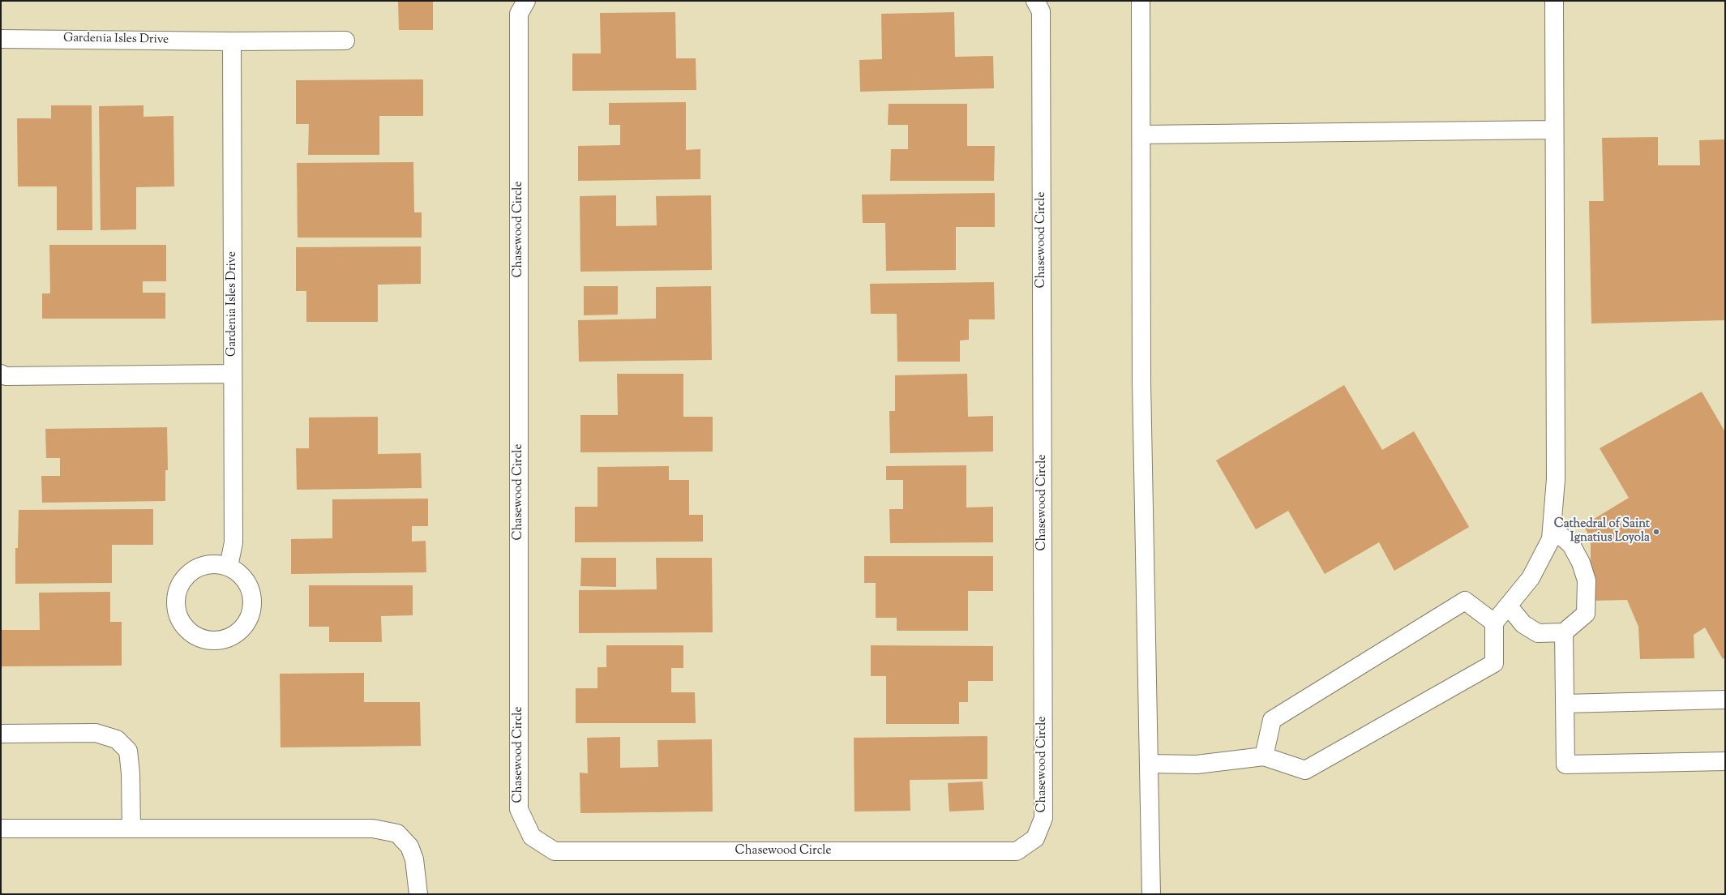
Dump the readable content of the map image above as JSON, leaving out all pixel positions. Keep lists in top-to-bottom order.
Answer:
{
  "streets": {
    "street": ["Gardenia Isles Drive", "Chasewood Circle"]
  },
  "places": ["Cathedral of Saint Ignatius Loyola"]
}
